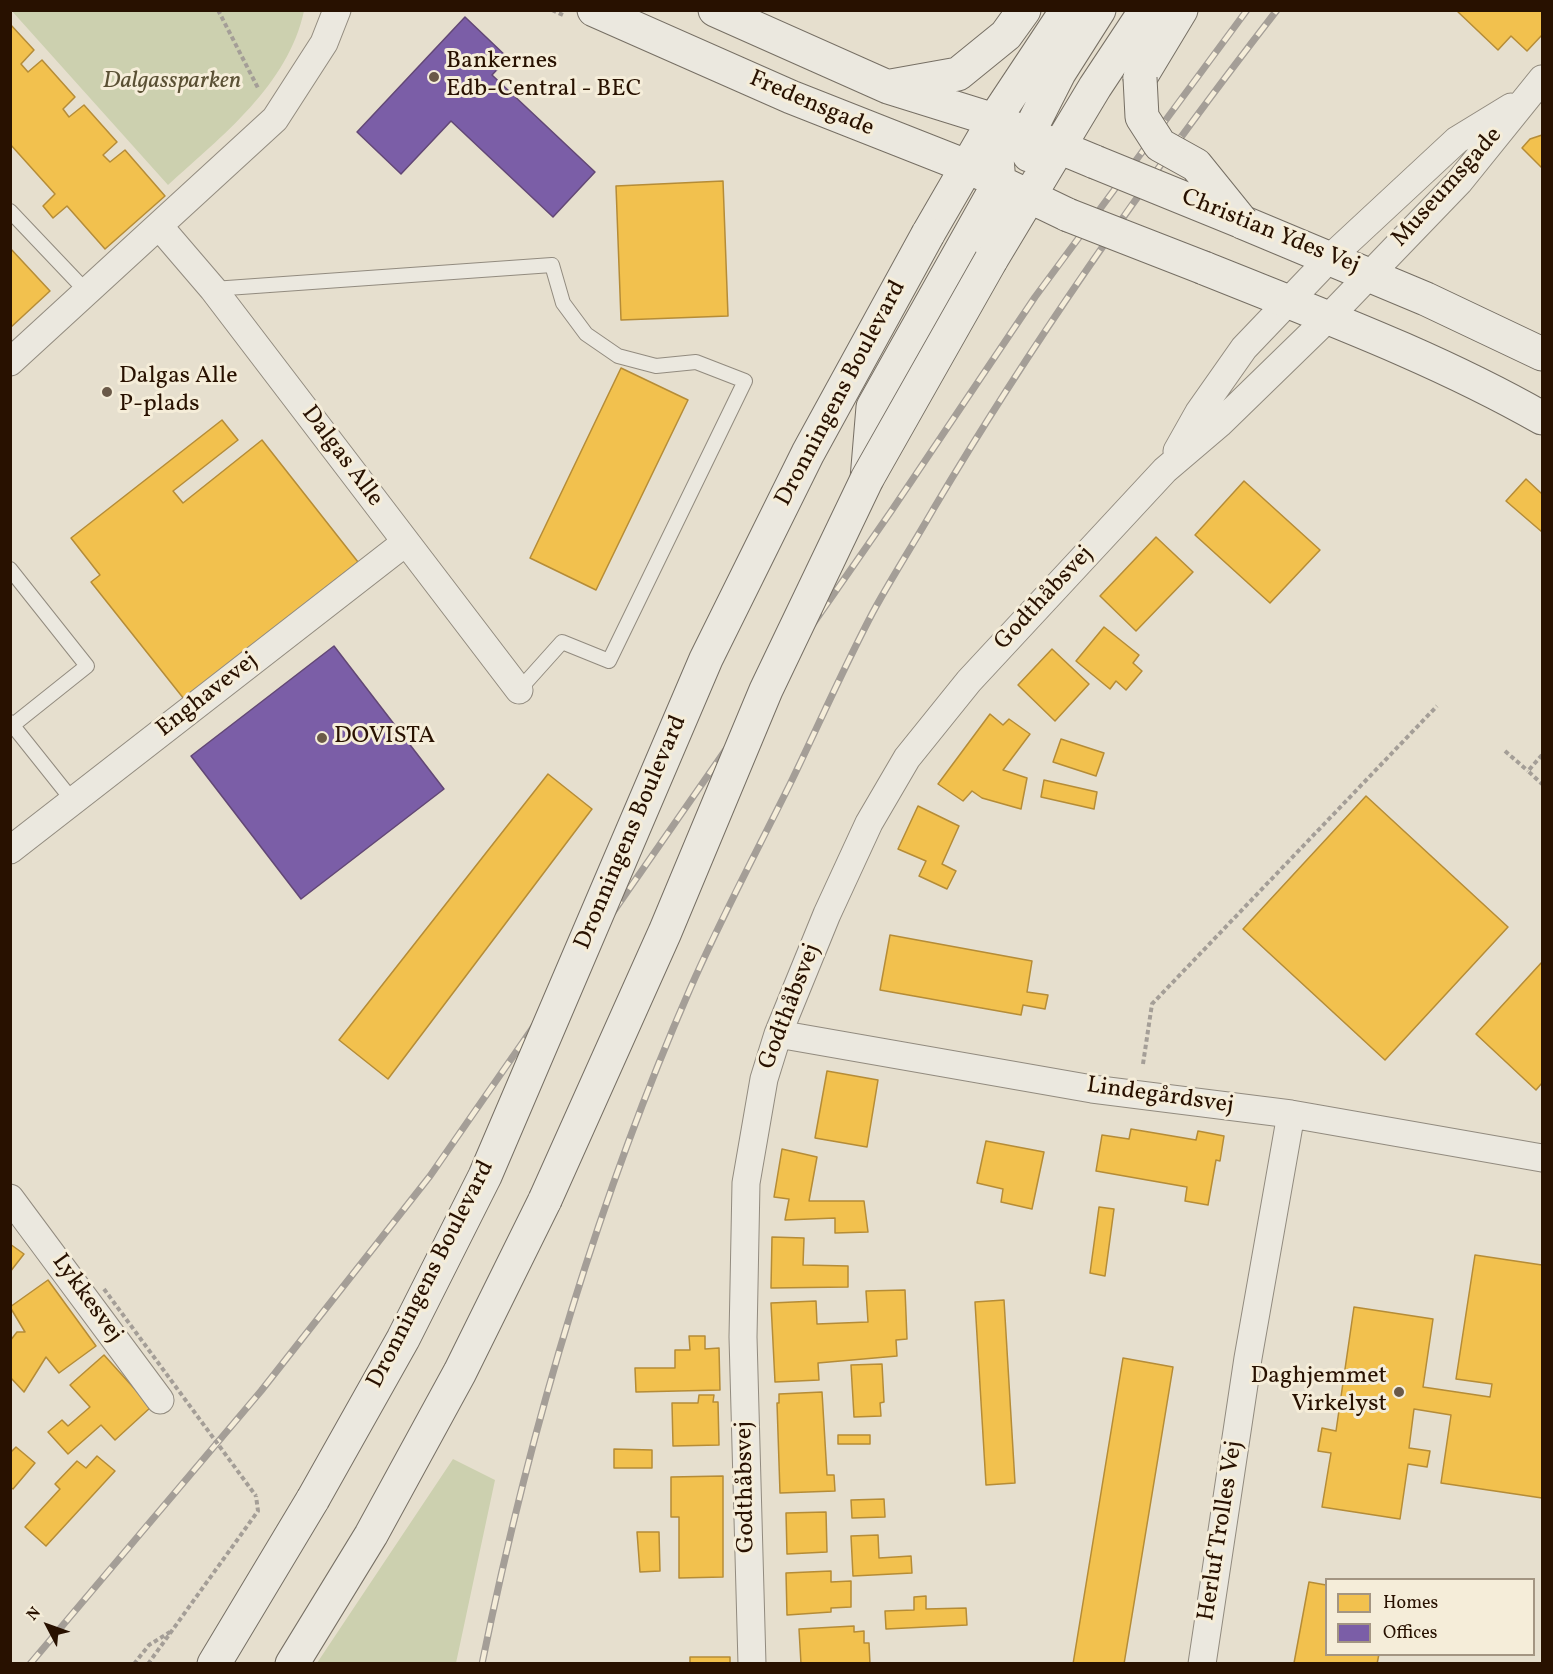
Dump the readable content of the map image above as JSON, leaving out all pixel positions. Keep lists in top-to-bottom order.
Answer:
{
  "streets": {
    "main road": ["Fredensgade", "Christian Ydes Vej", "Dronningens Boulevard"],
    "street": [
      "Museumsgade",
      "Dalgas Alle",
      "Godthåbsvej",
      "Enghavevej",
      "Lindegårdsvej",
      "Lykkesvej",
      "Herluf Trolles Vej"
    ]
  },
  "crossings": [
    ["Fredensgade", "Christian Ydes Vej"],
    ["Fredensgade", "Dronningens Boulevard"],
    ["Museumsgade", "Christian Ydes Vej"],
    ["Museumsgade", "Godthåbsvej"],
    ["Christian Ydes Vej", "Dronningens Boulevard"],
    ["Christian Ydes Vej", "Godthåbsvej"],
    ["Dalgas Alle", "Enghavevej"],
    ["Godthåbsvej", "Lindegårdsvej"],
    ["Lindegårdsvej", "Herluf Trolles Vej"]
  ],
  "parks": ["Dalgassparken"],
  "places": [
    "Bankernes Edb-Central - BEC",
    "Dalgas Alle P-plads",
    "DOVISTA",
    "Daghjemmet Virkelyst"
  ],
  "legend": ["Homes", "Offices"],
  "north": "top left"
}
